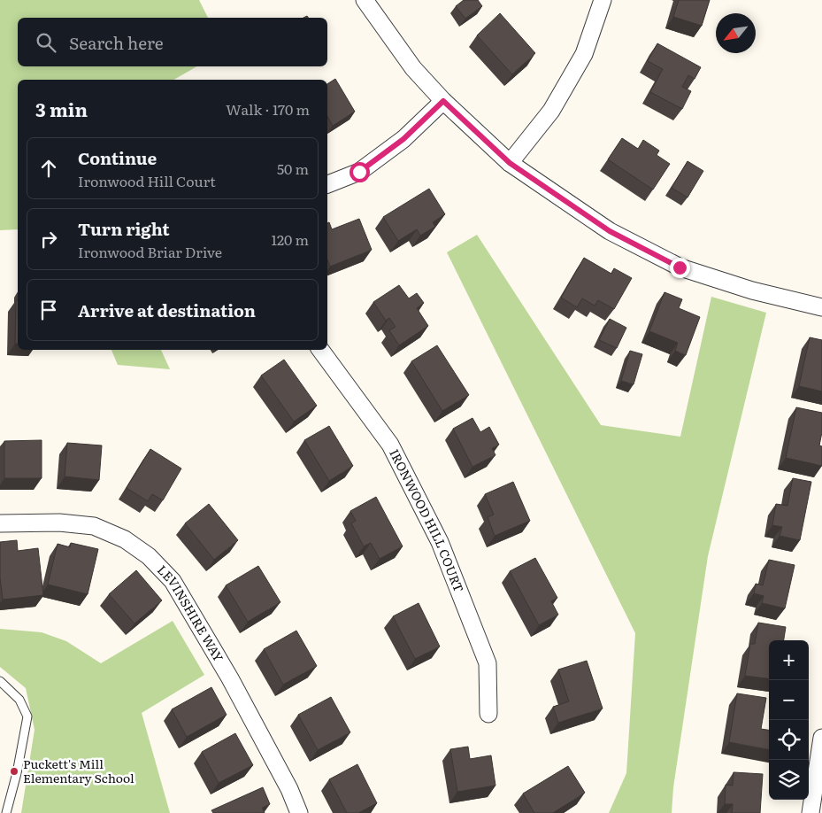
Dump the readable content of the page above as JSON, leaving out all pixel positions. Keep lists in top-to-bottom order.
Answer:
{
  "streets": {
    "street": ["IRONWOOD HILL COURT", "LEVINSHIRE WAY"]
  },
  "places": ["Puckett's Mill Elementary School"],
  "north": "bottom left",
  "page": {
    "search": "Search here",
    "heading": ["3 min", "Walk · 170 m"],
    "list": [
      ["Continue", "Ironwood Hill Court", "50 m"],
      ["Turn right", "Ironwood Briar Drive", "120 m"],
      "Arrive at destination"
    ],
    "map_buttons": ["+", "−"]
  }
}
